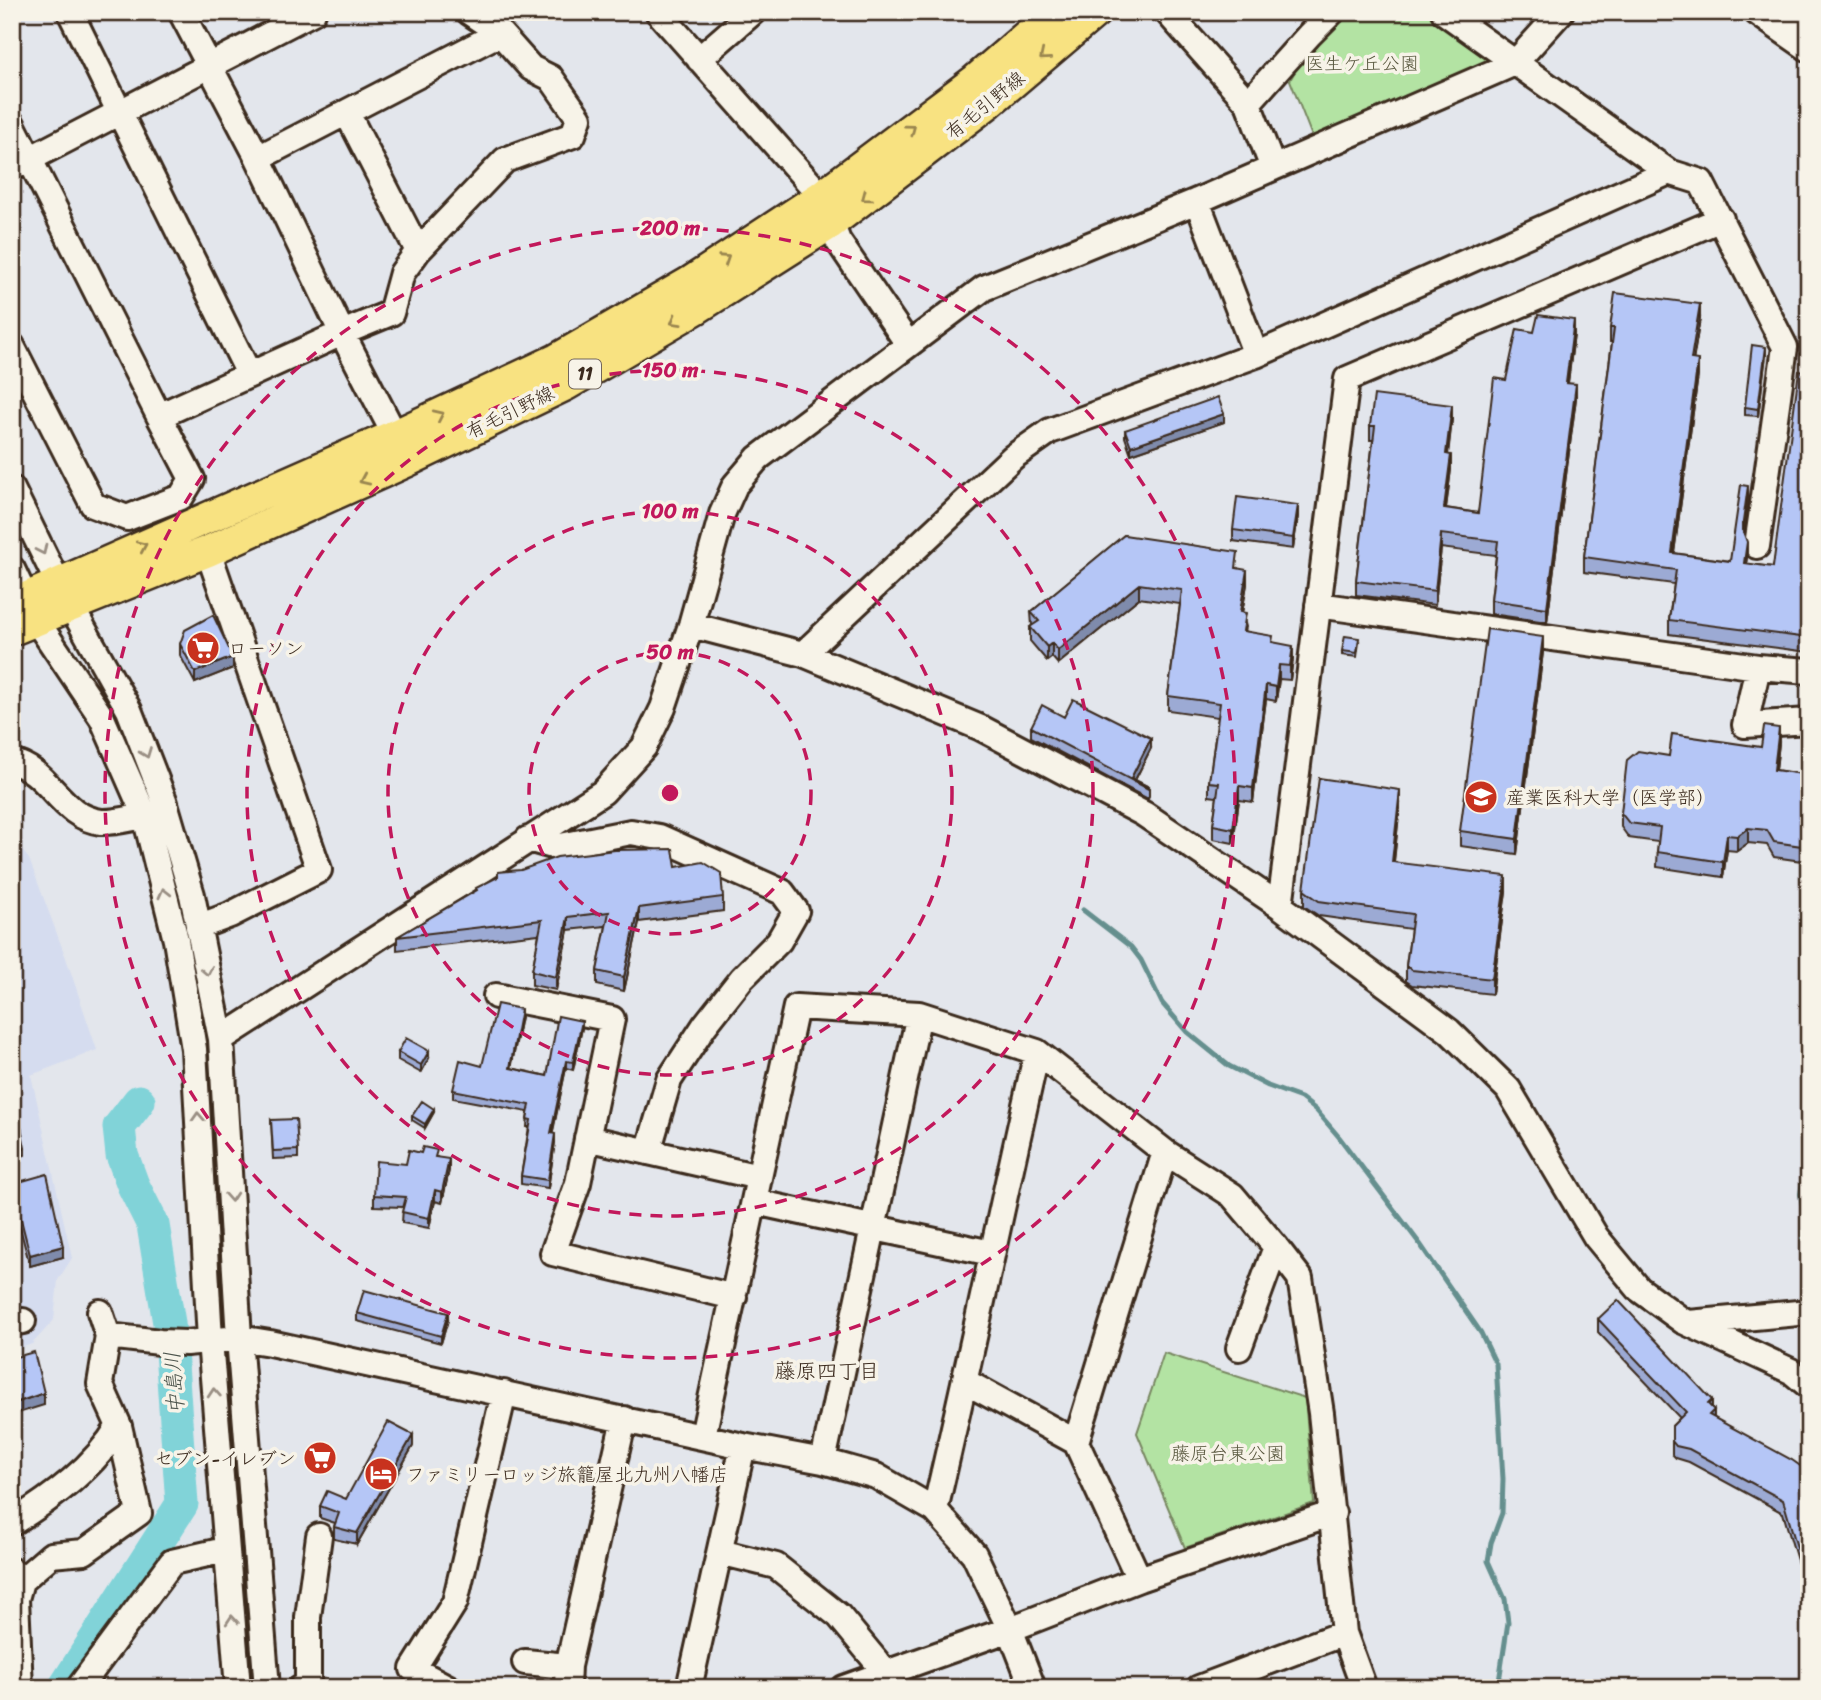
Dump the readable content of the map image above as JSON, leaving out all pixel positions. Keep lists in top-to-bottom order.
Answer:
{
  "streets": {
    "main road": ["有毛引野線", "11"]
  },
  "districts": ["藤原四丁目"],
  "water": ["中島川"],
  "parks": ["医生ケ丘公園", "藤原台東公園"],
  "places": {
    "supermarket": ["ローソン", "セブン-イレブン"],
    "school or university": ["産業医科大学（医学部）"],
    "hotel": ["ファミリーロッジ旅籠屋北九州八幡店"]
  },
  "rings": [
    "200 m",
    "150 m",
    "100 m",
    "50 m"
  ]
}
